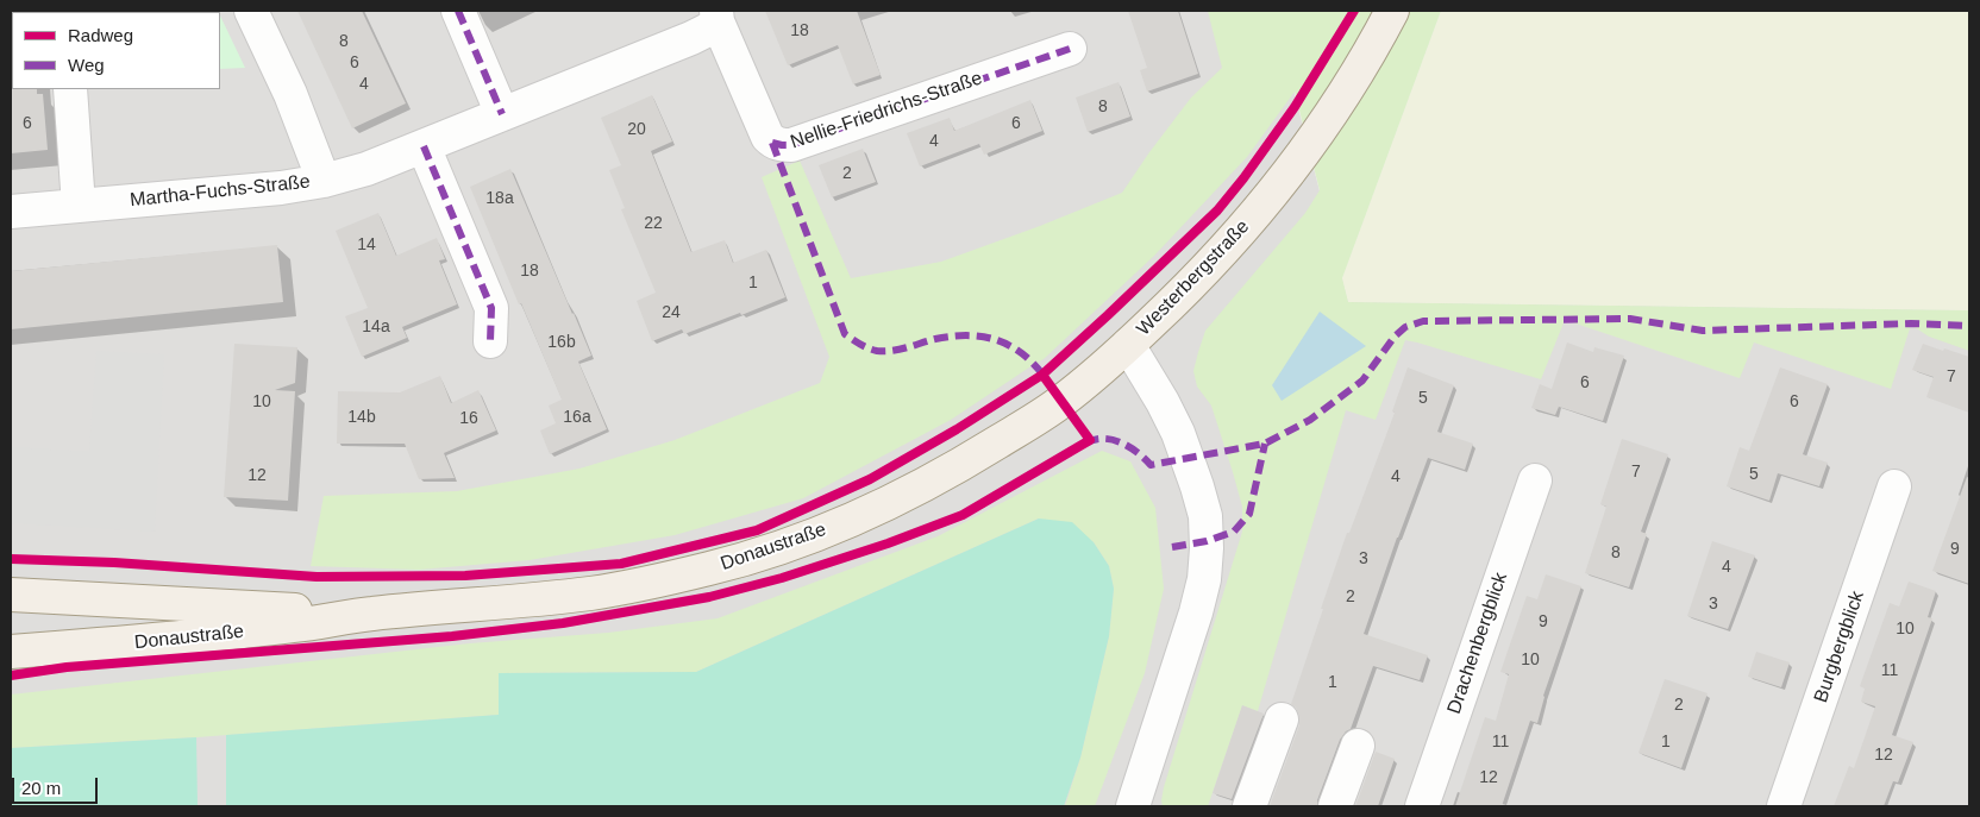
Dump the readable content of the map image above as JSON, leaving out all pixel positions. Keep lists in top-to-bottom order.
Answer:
{
  "streets": {
    "main road": ["Westerbergstraße", "Donaustraße"],
    "street": [
      "Nellie-Friedrichs-Straße",
      "Martha-Fuchs-Straße",
      "Drachenbergblick",
      "Burgbergblick"
    ]
  },
  "crossings": [
    ["Nellie-Friedrichs-Straße", "Martha-Fuchs-Straße"],
    ["Westerbergstraße", "Donaustraße"]
  ],
  "house_numbers": [
    "18",
    "8",
    "6",
    "4",
    "8",
    "6",
    "6",
    "20",
    "4",
    "2",
    "18a",
    "22",
    "14",
    "18",
    "1",
    "24",
    "14a",
    "16b",
    "7",
    "6",
    "5",
    "10",
    "6",
    "14b",
    "16a",
    "16",
    "7",
    "5",
    "12",
    "4",
    "9",
    "8",
    "3",
    "4",
    "2",
    "3",
    "9",
    "10",
    "10",
    "11",
    "1",
    "2",
    "11",
    "1",
    "12",
    "12"
  ],
  "legend": ["Radweg", "Weg"],
  "scale_bar": "20 m"
}
